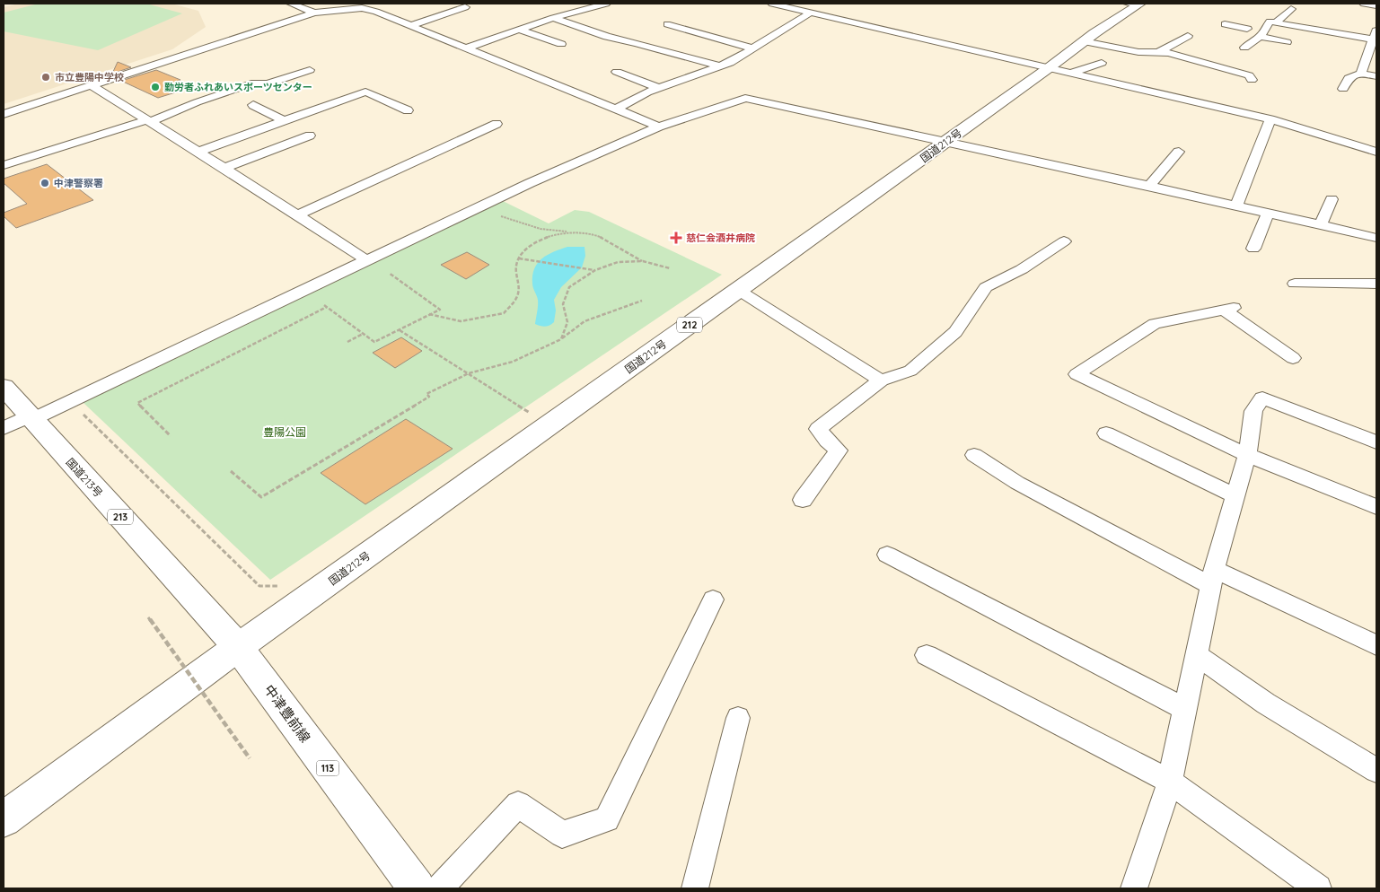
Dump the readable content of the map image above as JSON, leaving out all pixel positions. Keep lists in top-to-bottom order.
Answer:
{
  "streets": {
    "main road": [
      "国道212号",
      "212",
      "国道213号",
      "213",
      "中津豊前線",
      "113"
    ]
  },
  "crossings": [
    ["国道212号", "国道213号"],
    ["国道212号", "中津豊前線"],
    ["国道213号", "中津豊前線"]
  ],
  "parks": ["豊陽公園"],
  "places": {
    "other": ["市立豊陽中学校", "勤労者ふれあいスポーツセンター", "中津警察署"],
    "health": ["慈仁会酒井病院"]
  }
}
